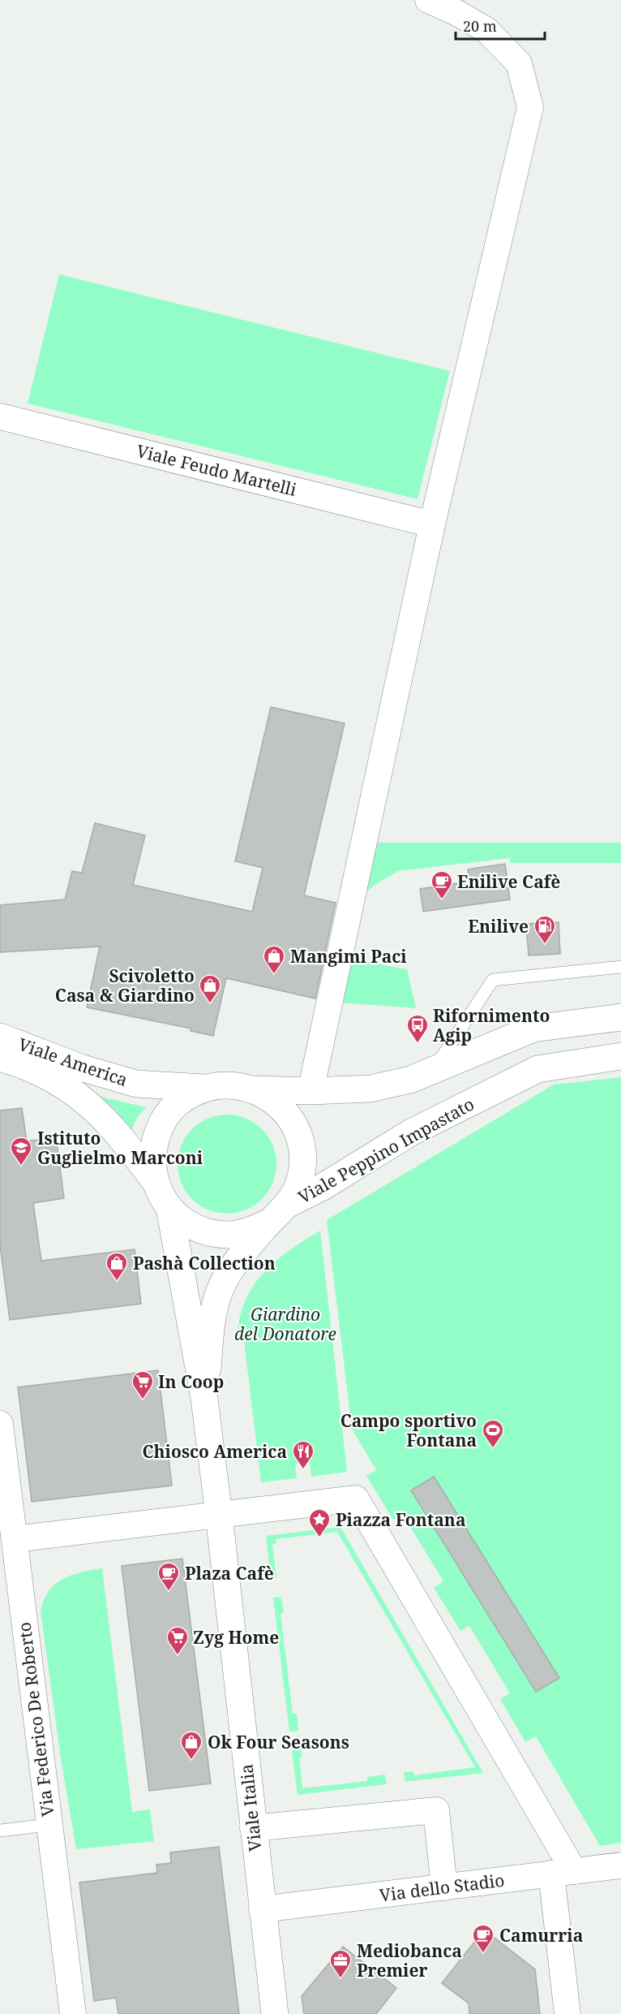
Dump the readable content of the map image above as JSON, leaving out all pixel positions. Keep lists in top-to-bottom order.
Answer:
{
  "streets": {
    "main road": ["Viale America", "Viale Peppino Impastato", "Viale Italia"],
    "street": ["Viale Feudo Martelli", "Via Federico De Roberto", "Via dello Stadio"]
  },
  "crossings": [
    ["Viale America", "Viale Peppino Impastato"],
    ["Viale Italia", "Via dello Stadio"]
  ],
  "parks": ["Giardino del Donatore"],
  "places": {
    "cafe": ["Enilive Cafè", "Plaza Cafè", "Camurria"],
    "fuel station": ["Enilive"],
    "shop": [
      "Mangimi Paci",
      "Scivoletto Casa & Giardino",
      "Pashà Collection",
      "Ok Four Seasons"
    ],
    "bus stop": ["Rifornimento Agip"],
    "school or university": ["Istituto Guglielmo Marconi"],
    "supermarket": ["In Coop", "Zyg Home"],
    "sports": ["Campo sportivo Fontana"],
    "restaurant": ["Chiosco America"],
    "place": ["Piazza Fontana"],
    "office": ["Mediobanca Premier"]
  },
  "scale_bar": "20 m"
}
